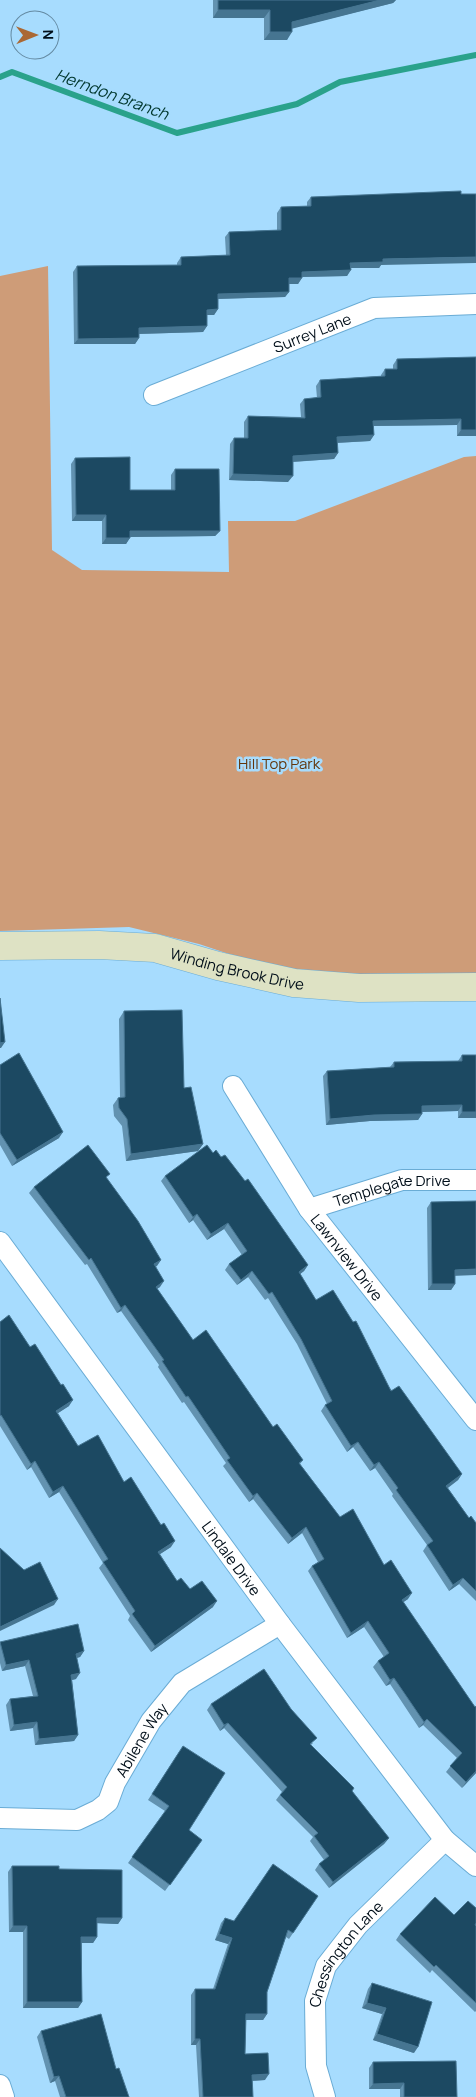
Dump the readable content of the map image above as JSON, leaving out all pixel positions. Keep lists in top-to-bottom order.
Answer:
{
  "streets": {
    "street": [
      "Surrey Lane",
      "Winding Brook Drive",
      "Templegate Drive",
      "Lawnview Drive",
      "Lindale Drive",
      "Abilene Way",
      "Chessington Lane"
    ]
  },
  "crossings": [
    ["Templegate Drive", "Lawnview Drive"],
    ["Lindale Drive", "Abilene Way"],
    ["Lindale Drive", "Chessington Lane"]
  ],
  "water": ["Herndon Branch"],
  "parks": ["Hill Top Park"],
  "north": "right"
}
